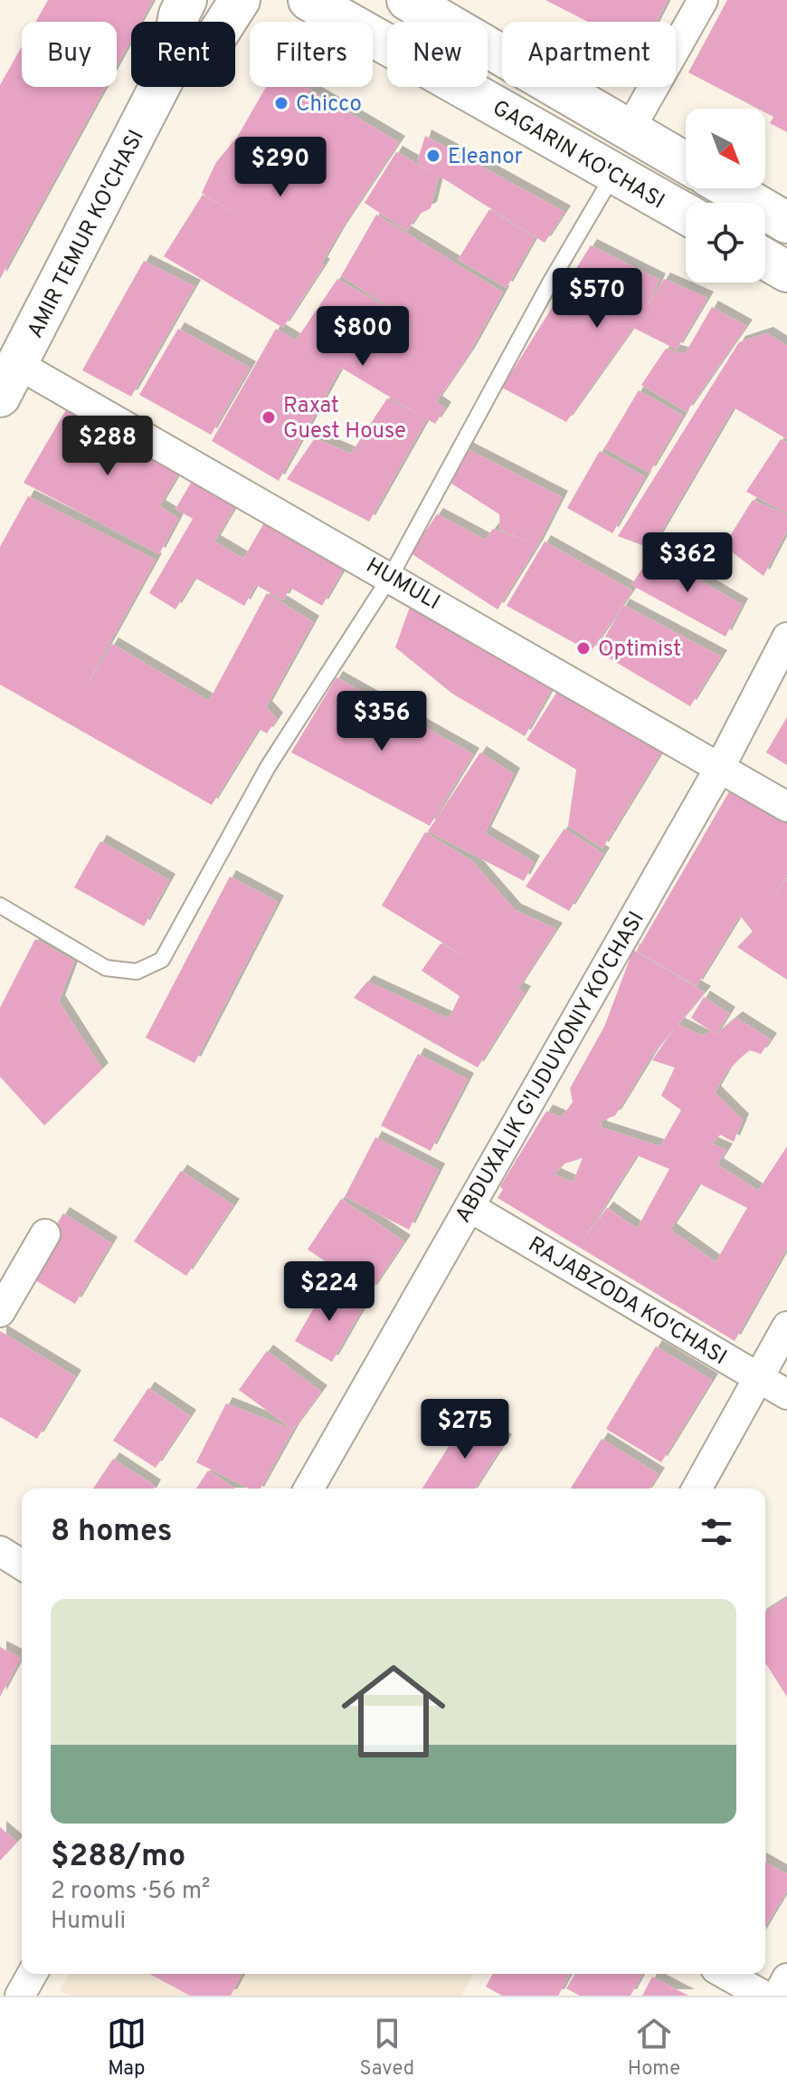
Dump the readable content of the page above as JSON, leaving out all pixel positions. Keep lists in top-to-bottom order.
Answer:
{
  "streets": {
    "main road": ["GAGARIN KO'CHASI", "AMIR TEMUR KO'CHASI"],
    "street": ["HUMULI", "ABDUXALIK G'IJDUVONIY KO'CHASI", "RAJABZODA KO'CHASI"]
  },
  "crossings": [
    ["AMIR TEMUR KO'CHASI", "HUMULI"],
    ["HUMULI", "ABDUXALIK G'IJDUVONIY KO'CHASI"],
    ["ABDUXALIK G'IJDUVONIY KO'CHASI", "RAJABZODA KO'CHASI"]
  ],
  "places": [
    "Chicco",
    "Eleanor",
    "Raxat Guest House",
    "Optimist"
  ],
  "north": "bottom right",
  "page": {
    "chip": [
      "Buy",
      "Rent",
      "Filters",
      "New",
      "Apartment"
    ],
    "price": [
      "$290",
      "$570",
      "$800",
      "$288",
      "$362",
      "$356",
      "$224",
      "$275"
    ],
    "heading": "8 homes",
    "list": [
      {
        "name": "$288/mo",
        "note": "2 rooms · 56 m² · Humuli"
      }
    ],
    "tabs": ["Map", "Saved", "Home"]
  }
}
